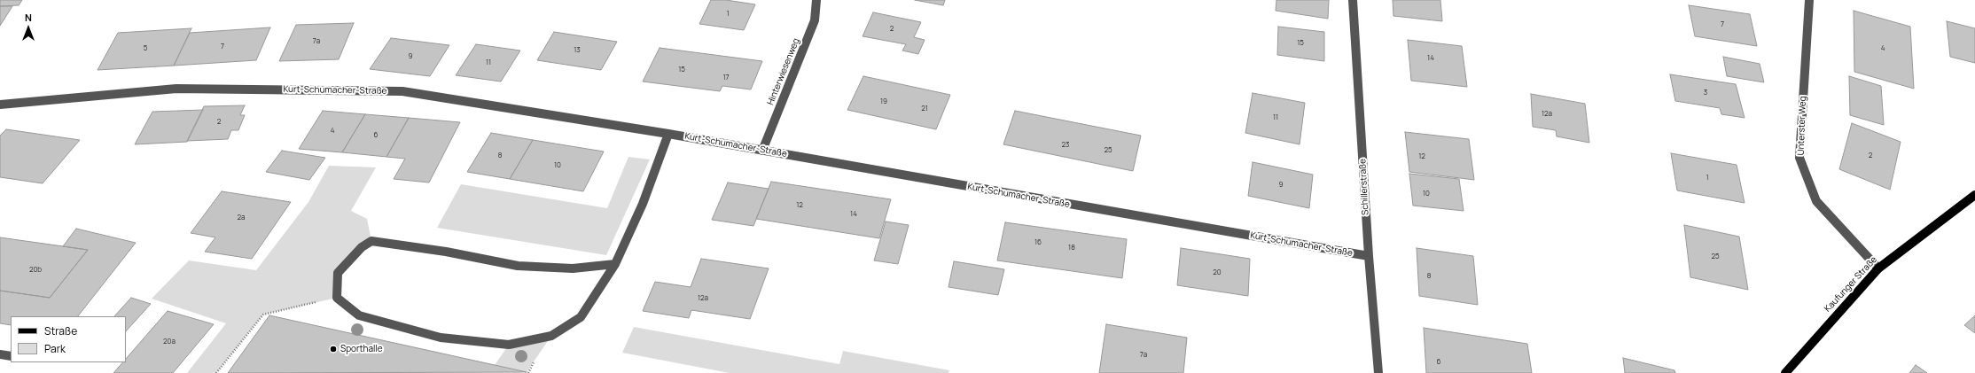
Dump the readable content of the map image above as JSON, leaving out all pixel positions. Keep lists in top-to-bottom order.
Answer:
{
  "streets": {
    "main road": ["Kaufunger Straße"],
    "street": [
      "Hinterwiesenweg",
      "Kurt-Schumacher-Straße",
      "Unterster Weg",
      "Schillerstraße"
    ]
  },
  "crossings": [
    ["Hinterwiesenweg", "Kurt-Schumacher-Straße"],
    ["Kurt-Schumacher-Straße", "Schillerstraße"],
    ["Unterster Weg", "Kaufunger Straße"]
  ],
  "places": ["Sporthalle"],
  "house_numbers": [
    "1",
    "7",
    "2",
    "7a",
    "15",
    "7",
    "5",
    "4",
    "13",
    "9",
    "14",
    "11",
    "15",
    "17",
    "3",
    "19",
    "21",
    "12a",
    "11",
    "2",
    "4",
    "6",
    "23",
    "25",
    "8",
    "2",
    "12",
    "10",
    "1",
    "9",
    "10",
    "12",
    "14",
    "2a",
    "16",
    "18",
    "25",
    "20b",
    "20",
    "8",
    "12a",
    "20a",
    "7a",
    "6"
  ],
  "legend": ["Straße", "Park"],
  "north": "top"
}
